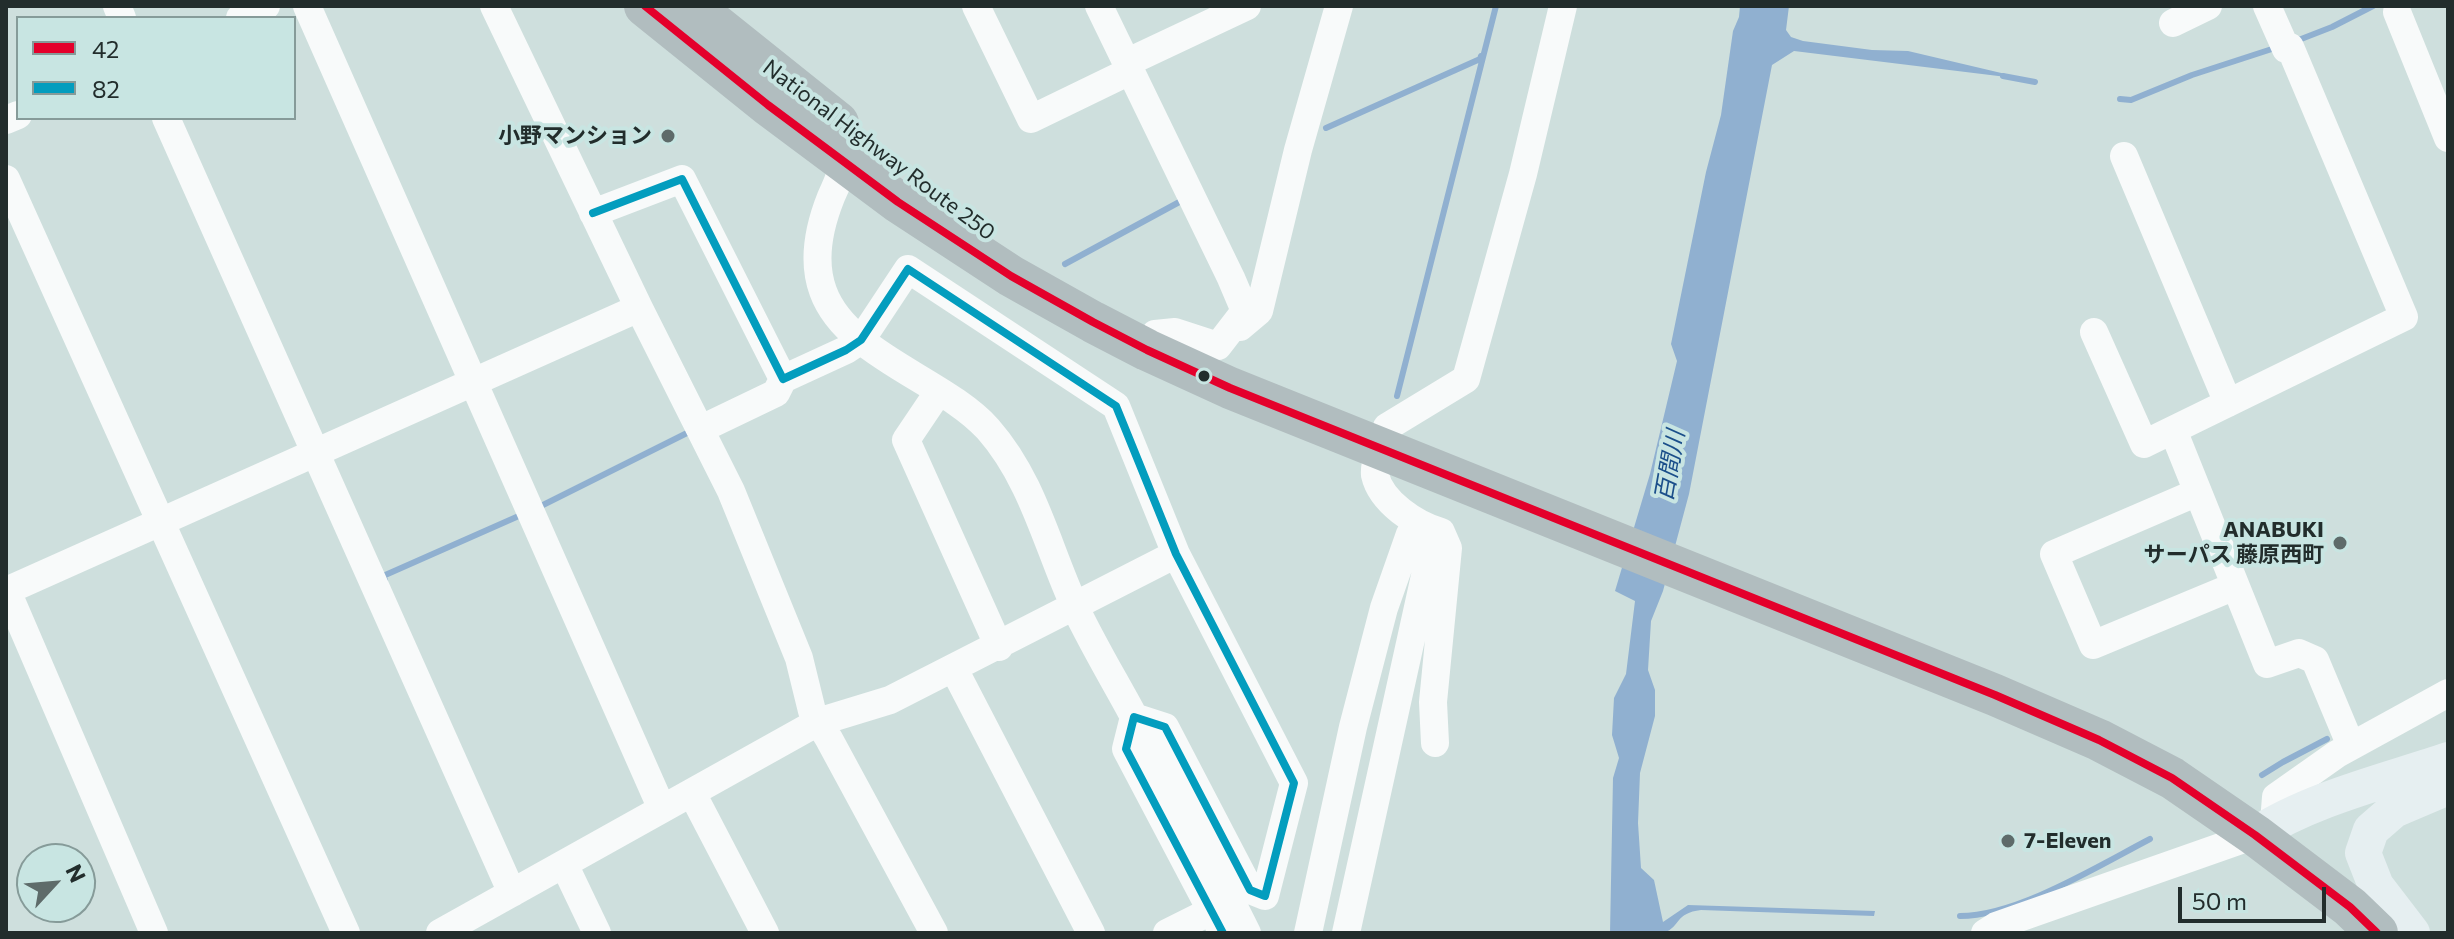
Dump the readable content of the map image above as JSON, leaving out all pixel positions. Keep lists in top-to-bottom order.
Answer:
{
  "streets": {
    "highway": ["National Highway Route 250"]
  },
  "water": ["百間川"],
  "places": ["小野マンション", "ANABUKI サーパス 藤原西町", "7-Eleven"],
  "lines": ["transit line 42", "transit line 82"],
  "legend": ["42", "82"],
  "scale_bar": "50 m",
  "north": "top right"
}
